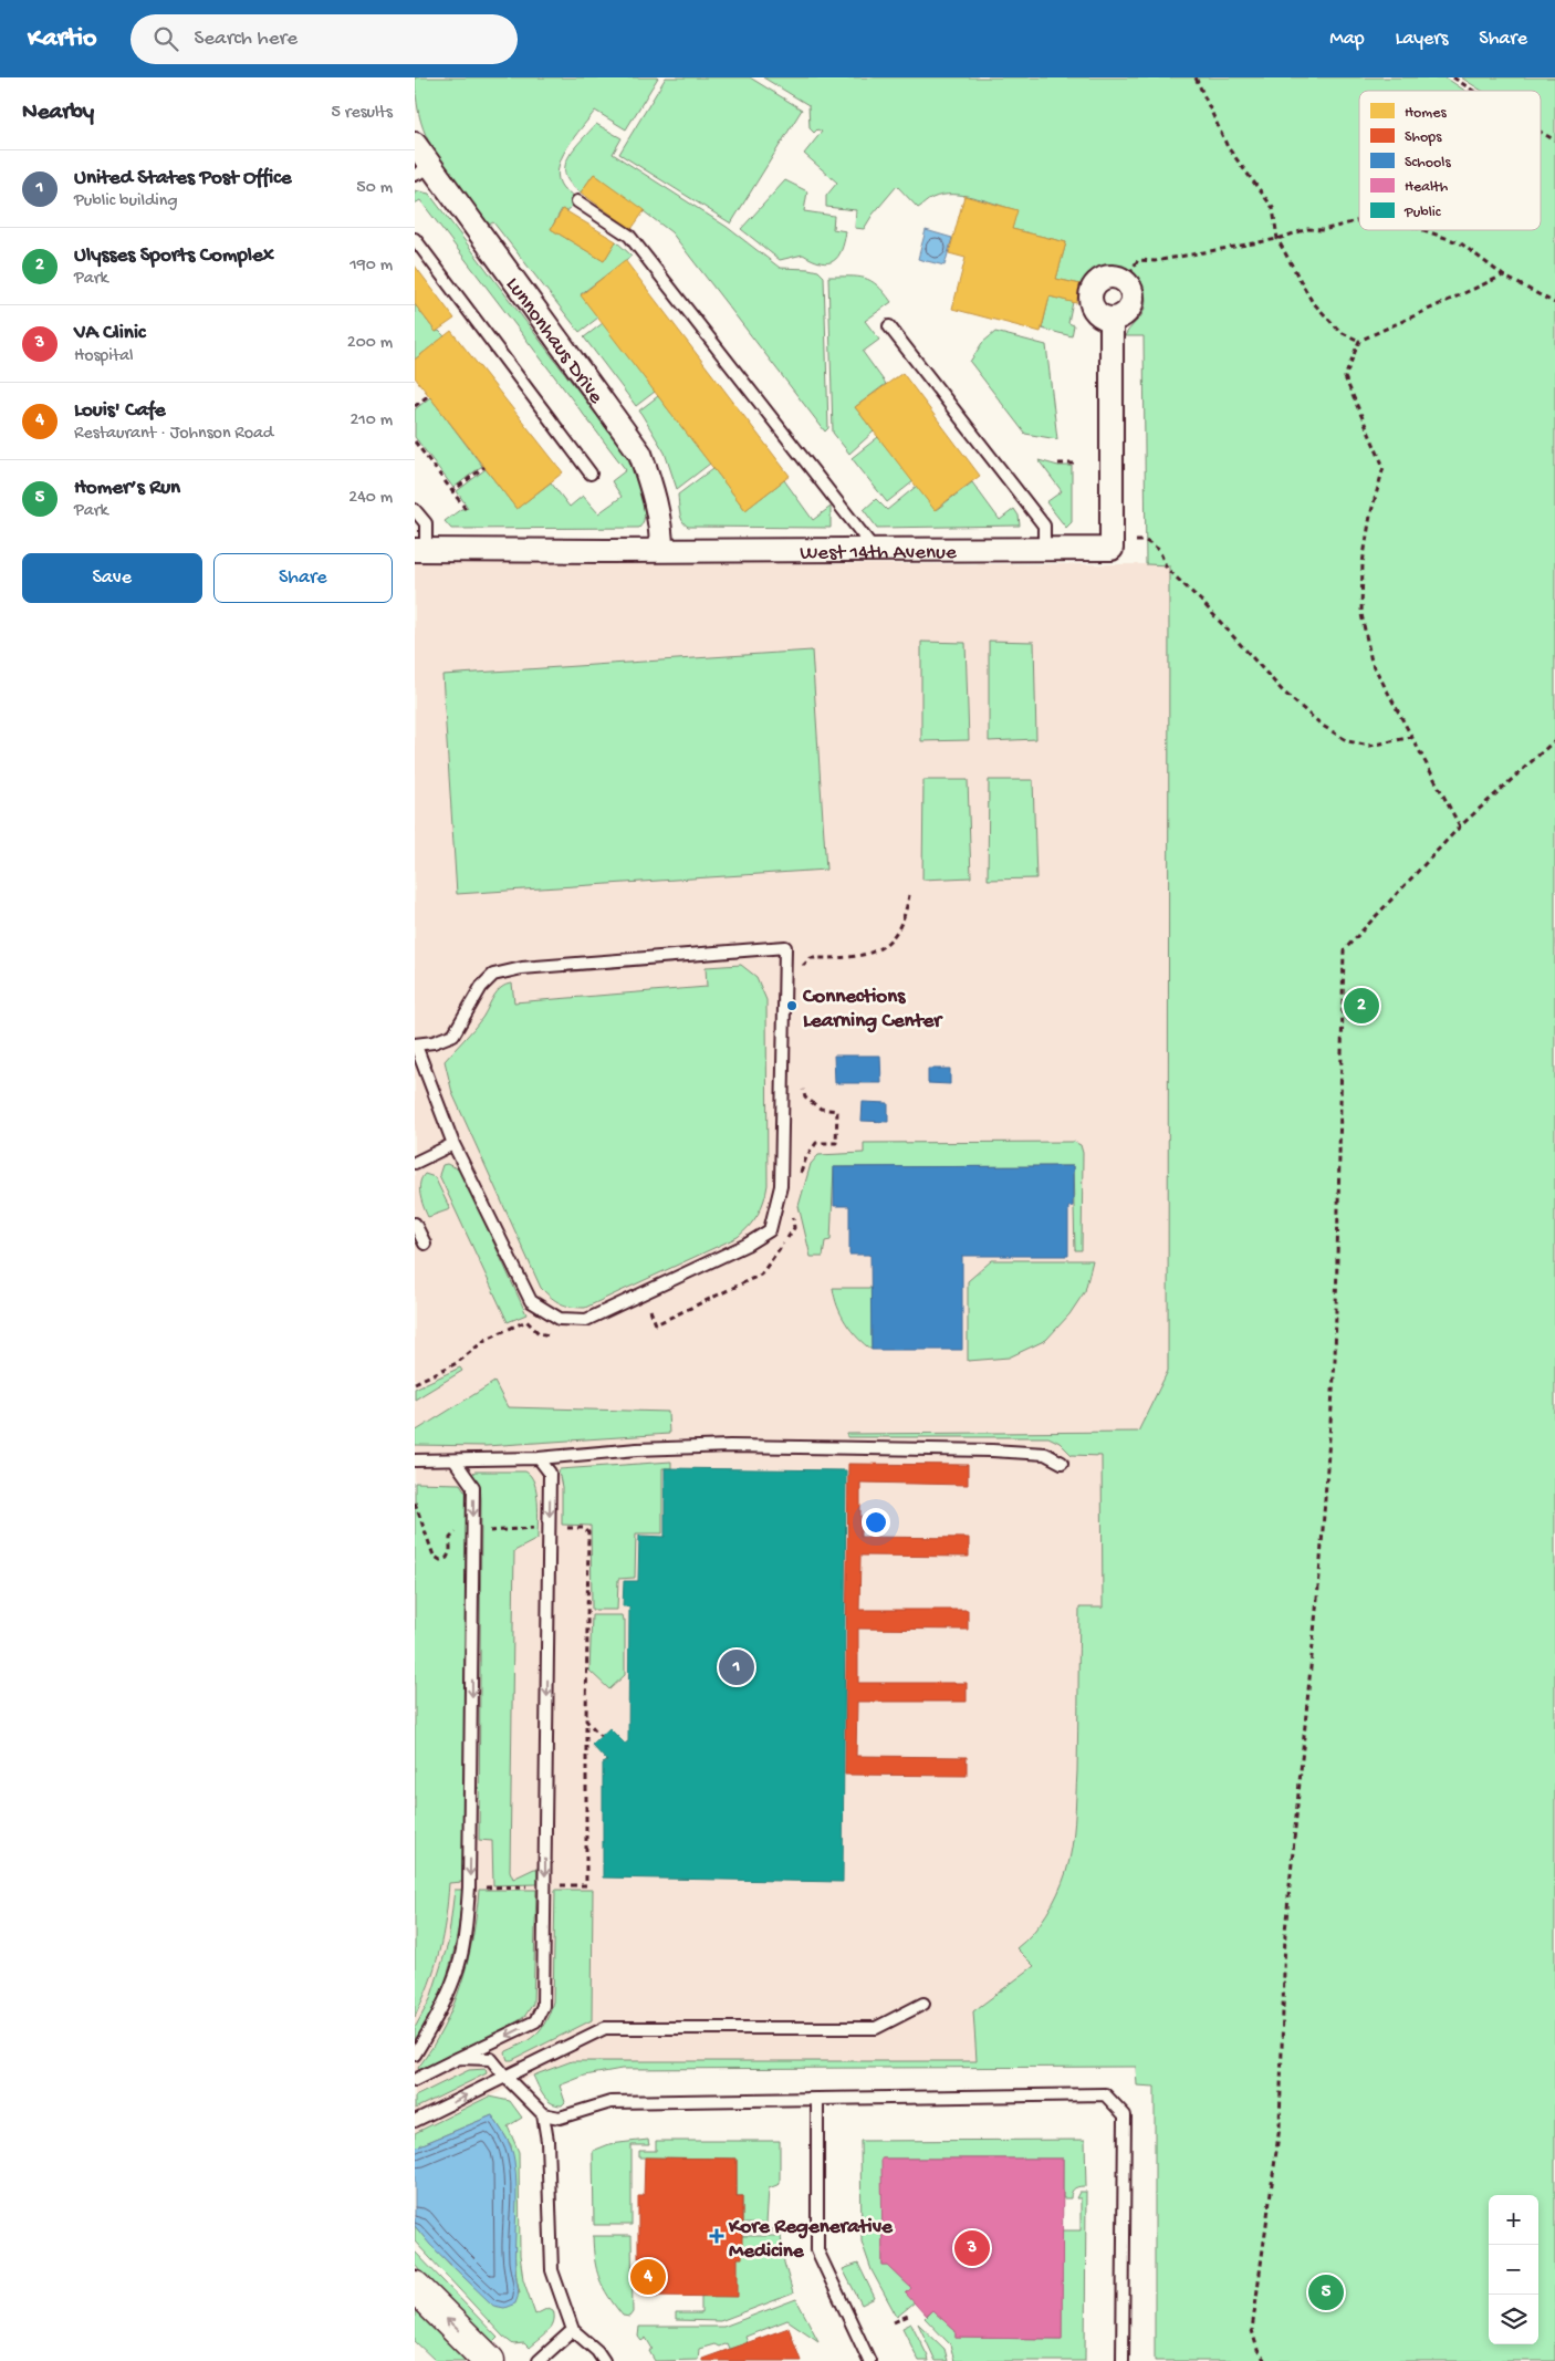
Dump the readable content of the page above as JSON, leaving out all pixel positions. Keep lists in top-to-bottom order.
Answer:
{
  "streets": {
    "street": ["Lunnonhaus Drive", "West 14th Avenue"]
  },
  "crossings": [
    ["Lunnonhaus Drive", "West 14th Avenue"]
  ],
  "places": {
    "other": ["Connections Learning Center"],
    "health": ["Kore Regenerative Medicine"]
  },
  "legend": [
    "Homes",
    "Shops",
    "Schools",
    "Health",
    "Public"
  ],
  "page": {
    "header": "Kartio",
    "search": "Search here",
    "nav": ["Map", "Layers", "Share"],
    "heading": ["Nearby", "5 results"],
    "list": [
      {
        "mark": "1",
        "name": "United States Post Office",
        "note": "Public building",
        "value": "50 m"
      },
      {
        "mark": "2",
        "name": "Ulysses Sports Complex",
        "note": "Park",
        "value": "190 m"
      },
      {
        "mark": "3",
        "name": "VA Clinic",
        "note": "Hospital",
        "value": "200 m"
      },
      {
        "mark": "4",
        "name": "Louis' Cafe",
        "note": "Restaurant · Johnson Road",
        "value": "210 m"
      },
      {
        "mark": "5",
        "name": "Homer’s Run",
        "note": "Park",
        "value": "240 m"
      }
    ],
    "buttons": ["Save", "Share"],
    "pins": [
      "2",
      "1",
      "3",
      "4",
      "5"
    ],
    "map_buttons": ["+", "−"]
  }
}
